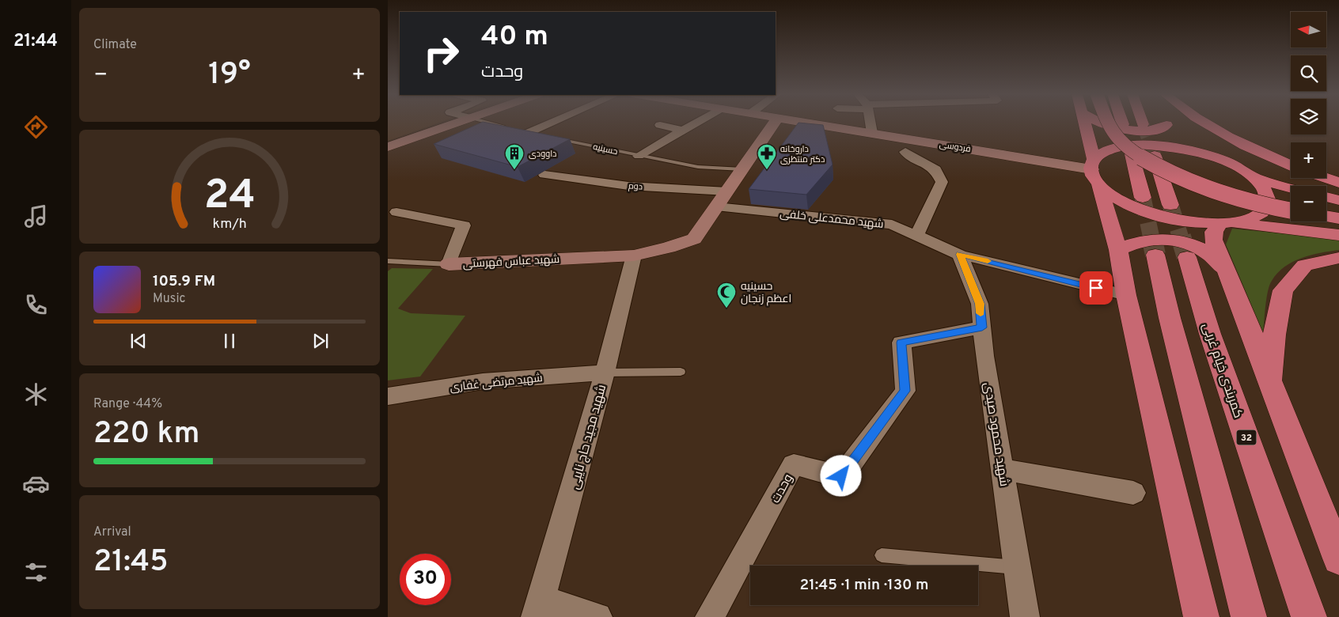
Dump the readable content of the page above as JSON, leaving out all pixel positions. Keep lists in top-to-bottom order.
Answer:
{
  "streets": {
    "highway": ["کمربندی خیام غربی", "32"],
    "street": [
      "فردوسی",
      "دوم",
      "شهید محمدعلی خلفی",
      "شهید عباس فهرستی",
      "شهید مرتضی غفاری",
      "شهید محمود صیدی",
      "شهید مجید حاج نایبی",
      "وحدت"
    ],
    "lane": ["حسینیه"]
  },
  "crossings": [
    ["شهید محمدعلی خلفی", "شهید محمود صیدی"],
    ["شهید عباس فهرستی", "شهید مجید حاج نایبی"],
    ["شهید مرتضی غفاری", "شهید مجید حاج نایبی"],
    ["شهید محمود صیدی", "وحدت"]
  ],
  "places": {
    "building": ["داوودی"],
    "pharmacy": ["داروخانه دکتر منتظری"],
    "mosque": ["حسینیه اعظم زنجان"]
  },
  "north": "left",
  "page": {
    "tabs": "21:44",
    "tile": [
      "Climate",
      ["Range · 44%", "220 km"],
      ["Arrival", "21:45"]
    ],
    "map_buttons": ["+", "−"],
    "turn": ["40 m", "وحدت"],
    "heat": ["−", "19°", "+"],
    "song": ["105.9 FM", "Music"],
    "limit": "30",
    "trip": "21:45 · 1 min · 130 m",
    "gauge": ["24", "km/h"]
  }
}
